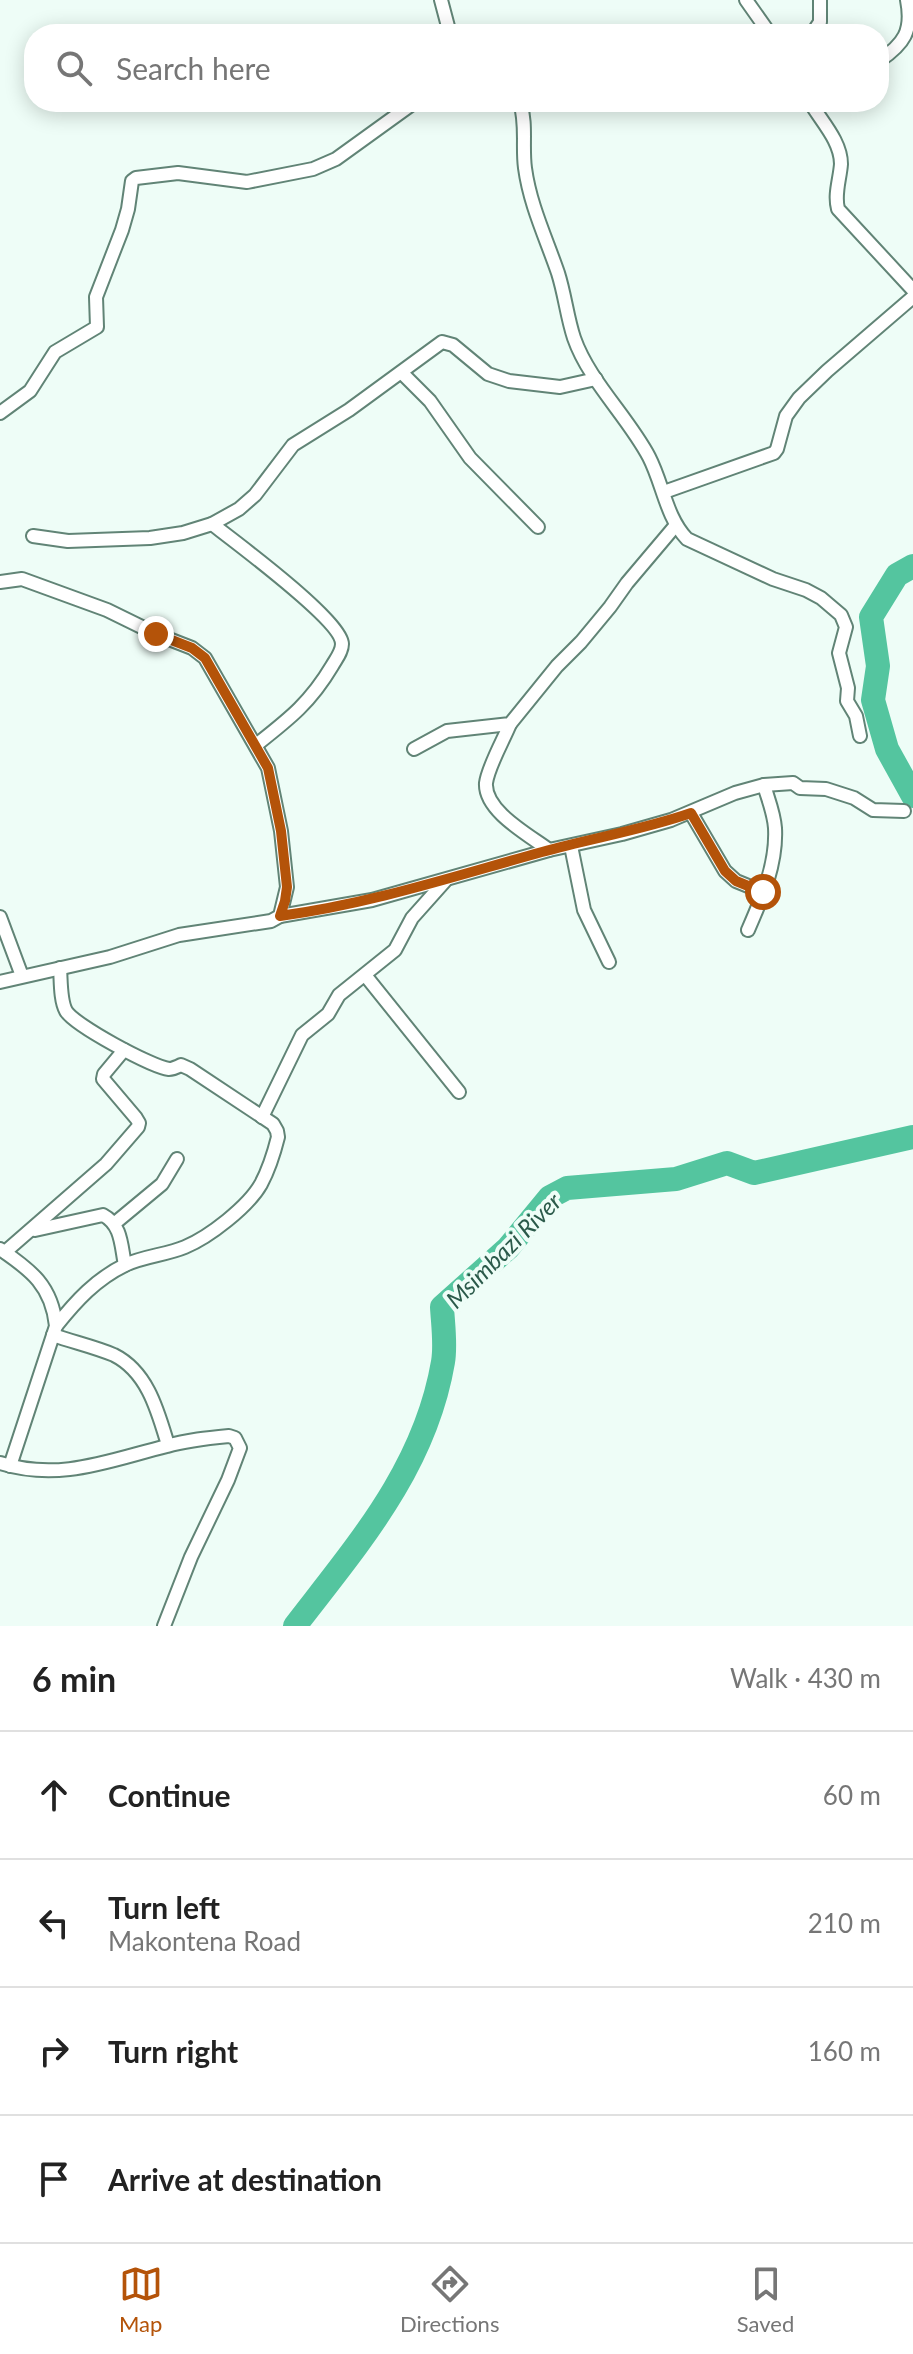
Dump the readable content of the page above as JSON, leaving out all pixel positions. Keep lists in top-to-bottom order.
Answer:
{
  "water": ["Msimbazi River"],
  "page": {
    "search": "Search here",
    "heading": ["6 min", "Walk · 430 m"],
    "list": [
      ["Continue", "60 m"],
      ["Turn left", "Makontena Road", "210 m"],
      ["Turn right", "160 m"],
      "Arrive at destination"
    ],
    "nav": ["Map", "Directions", "Saved"]
  }
}
